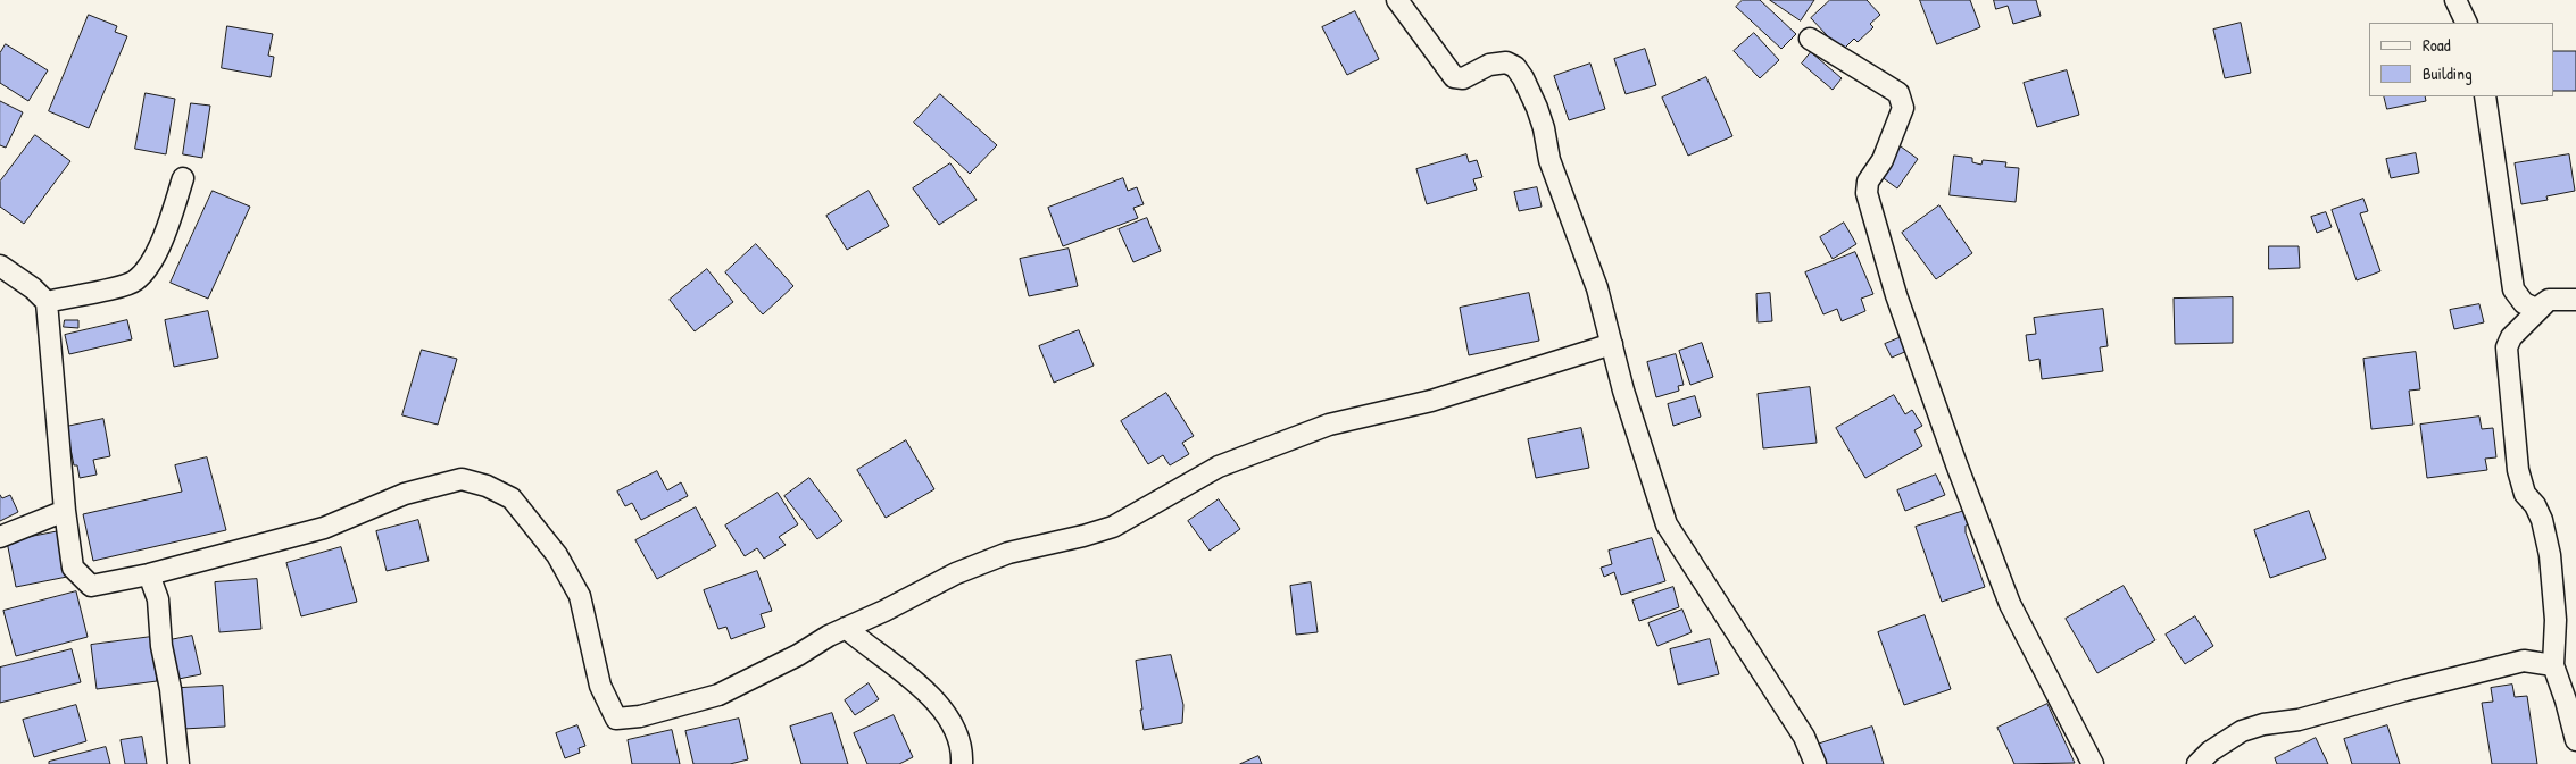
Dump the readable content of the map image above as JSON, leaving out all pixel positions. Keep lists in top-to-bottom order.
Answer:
{
  "legend": ["Road", "Building"]
}
